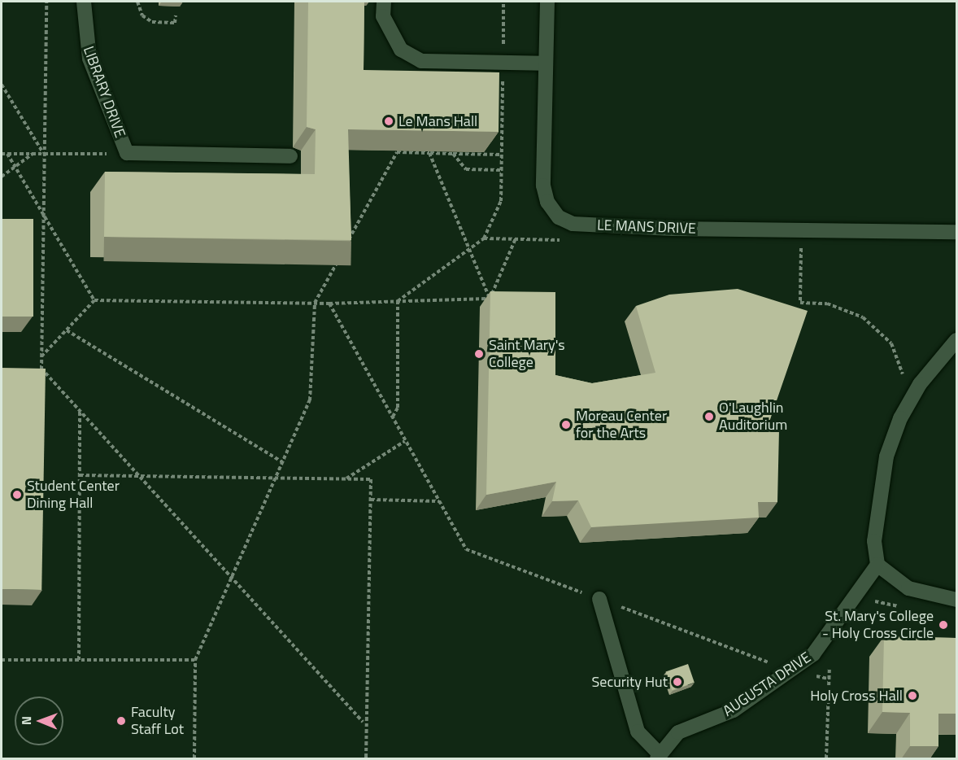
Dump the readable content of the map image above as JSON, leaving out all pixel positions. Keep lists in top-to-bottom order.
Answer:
{
  "streets": {
    "street": ["LIBRARY DRIVE", "LE MANS DRIVE", "AUGUSTA DRIVE"]
  },
  "places": [
    "Le Mans Hall",
    "Saint Mary's College",
    "O'Laughlin Auditorium",
    "Moreau Center for the Arts",
    "Student Center Dining Hall",
    "St. Mary's College - Holy Cross Circle",
    "Security Hut",
    "Holy Cross Hall",
    "Faculty Staff Lot"
  ],
  "north": "left"
}
